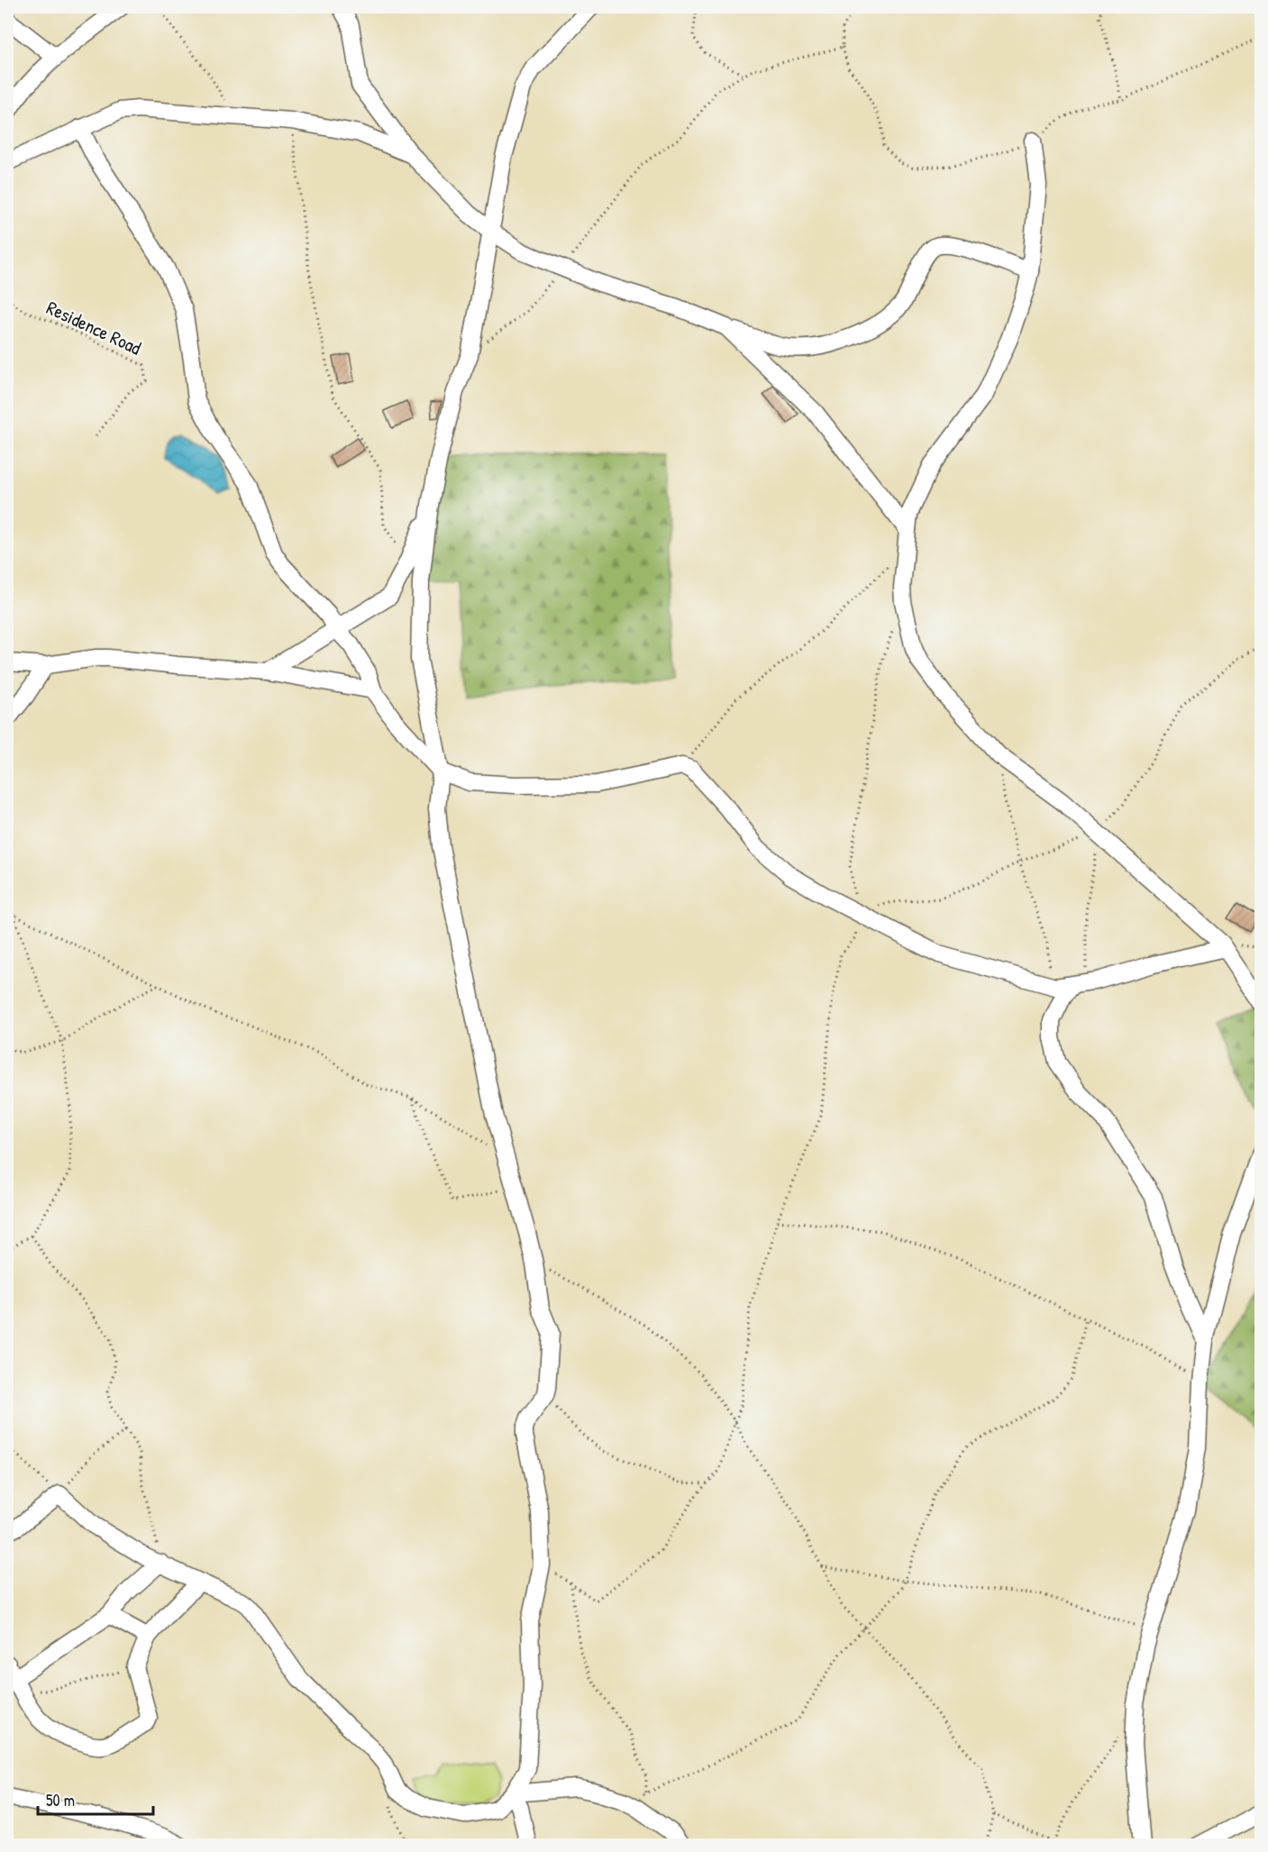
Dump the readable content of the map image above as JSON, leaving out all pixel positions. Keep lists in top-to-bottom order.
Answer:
{
  "streets": {
    "path": ["Residence Road"]
  },
  "scale_bar": "50 m"
}
